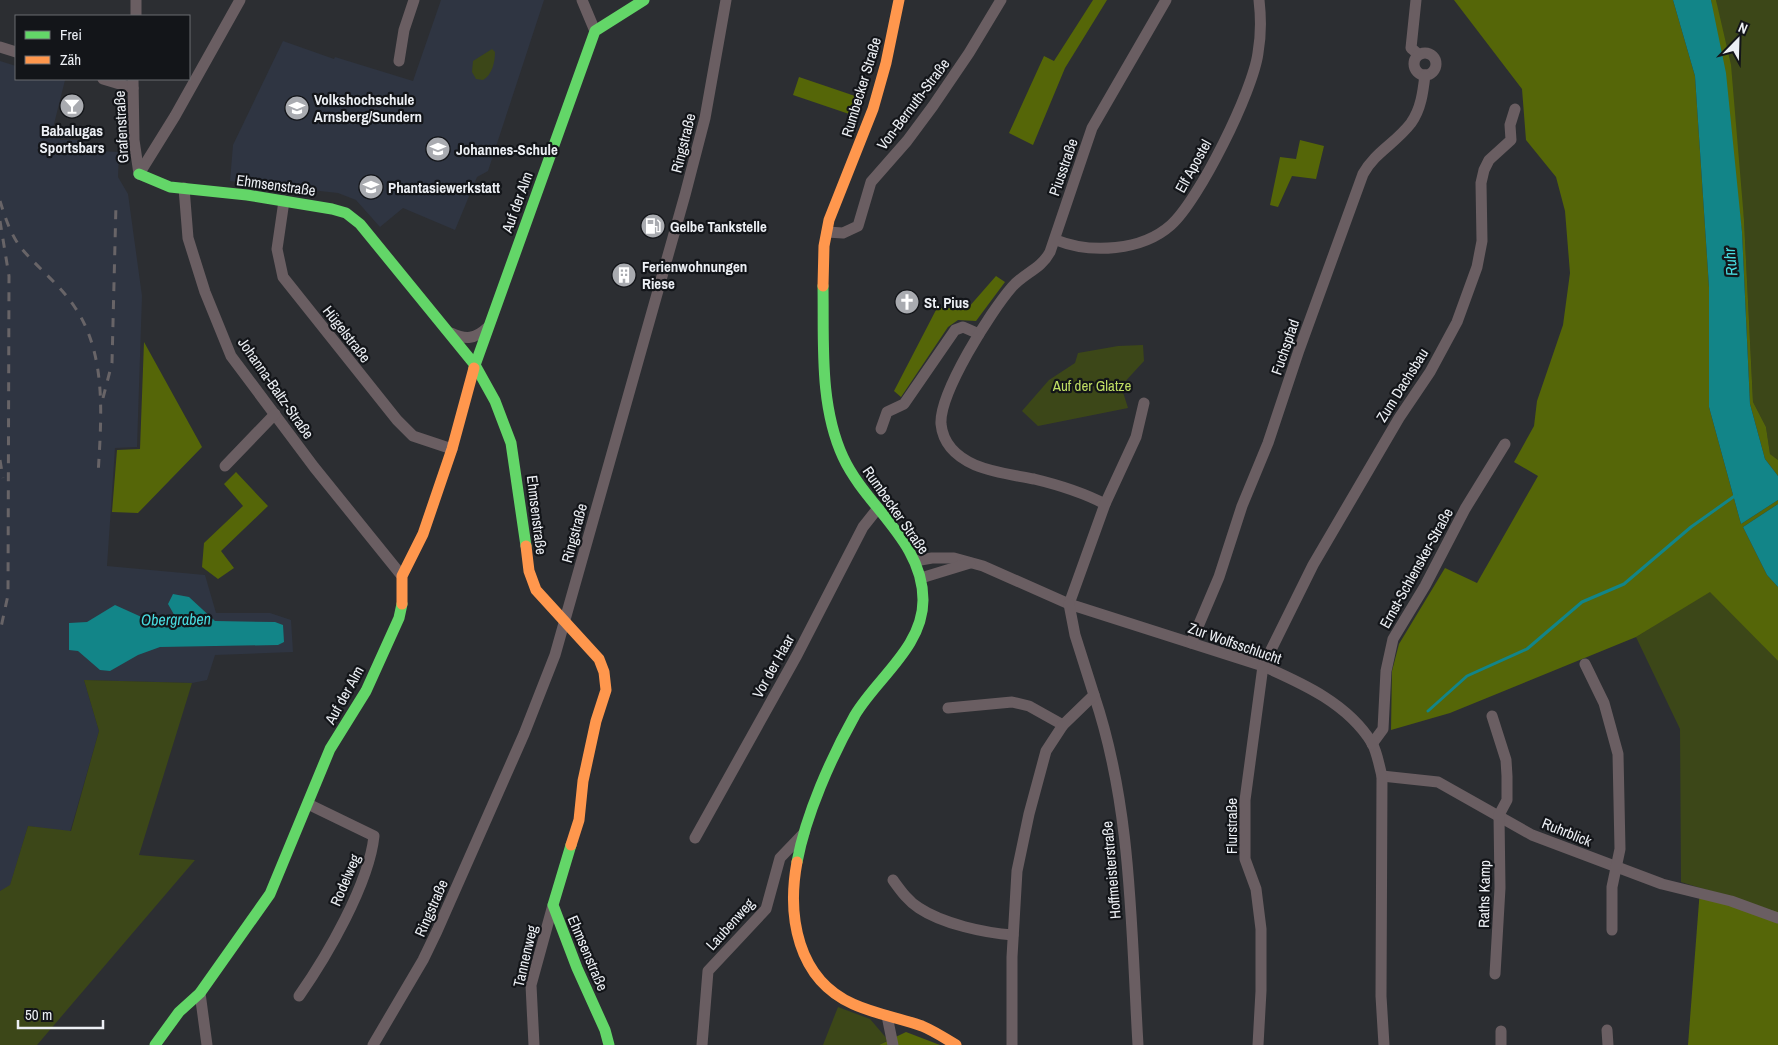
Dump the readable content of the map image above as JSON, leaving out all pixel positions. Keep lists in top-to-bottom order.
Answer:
{
  "streets": {
    "street": [
      "Rumbecker Straße",
      "Von-Bernuth-Straße",
      "Grafenstraße",
      "Ringstraße",
      "Elf Apostel",
      "Piusstraße",
      "Ehmsenstraße",
      "Auf der Alm",
      "Hügelstraße",
      "Fuchspfad",
      "Zum Dachsbau",
      "Johanna-Baltz-Straße",
      "Ernst-Schlensker-Straße",
      "Zur Wolfsschlucht",
      "Vor der Haar",
      "Flurstraße",
      "Ruhrblick",
      "Hoffmeisterstraße",
      "Rodelweg",
      "Raths Kamp",
      "Laubenweg",
      "Tannenweg"
    ]
  },
  "crossings": [
    ["Rumbecker Straße", "Von-Bernuth-Straße"],
    ["Rumbecker Straße", "Zur Wolfsschlucht"],
    ["Rumbecker Straße", "Vor der Haar"],
    ["Rumbecker Straße", "Laubenweg"],
    ["Grafenstraße", "Ehmsenstraße"],
    ["Ringstraße", "Ehmsenstraße"],
    ["Elf Apostel", "Piusstraße"],
    ["Ehmsenstraße", "Auf der Alm"],
    ["Ehmsenstraße", "Hügelstraße"],
    ["Ehmsenstraße", "Johanna-Baltz-Straße"],
    ["Ehmsenstraße", "Tannenweg"],
    ["Auf der Alm", "Hügelstraße"],
    ["Auf der Alm", "Johanna-Baltz-Straße"],
    ["Auf der Alm", "Rodelweg"],
    ["Fuchspfad", "Zur Wolfsschlucht"],
    ["Zum Dachsbau", "Zur Wolfsschlucht"],
    ["Zum Dachsbau", "Flurstraße"],
    ["Ernst-Schlensker-Straße", "Zur Wolfsschlucht"],
    ["Zur Wolfsschlucht", "Flurstraße"],
    ["Zur Wolfsschlucht", "Hoffmeisterstraße"],
    ["Ruhrblick", "Raths Kamp"]
  ],
  "water": ["Ruhr", "Obergraben"],
  "parks": ["Auf der Glatze"],
  "places": {
    "bar": ["Babalugas Sportsbars"],
    "school or university": ["Volkshochschule Arnsberg/Sundern", "Johannes-Schule", "Phantasiewerkstatt"],
    "fuel station": ["Gelbe Tankstelle"],
    "building": ["Ferienwohnungen Riese"],
    "church": ["St. Pius"]
  },
  "legend": ["Frei", "Zäh"],
  "scale_bar": "50 m",
  "north": "top right"
}
